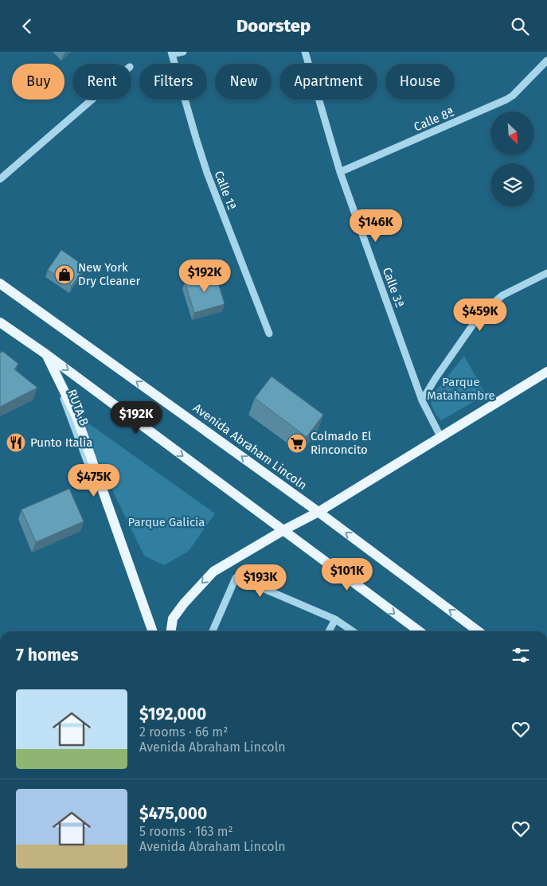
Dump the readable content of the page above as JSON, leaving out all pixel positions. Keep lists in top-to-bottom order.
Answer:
{
  "streets": {
    "main road": ["Avenida Abraham Lincoln"],
    "street": ["Calle 8ª", "Calle 1ª", "Calle 3ª"]
  },
  "crossings": [
    ["Calle 8ª", "Calle 3ª"]
  ],
  "parks": ["Parque Matahambre", "Parque Galicia"],
  "places": {
    "shop": ["New York Dry Cleaner"],
    "restaurant": ["Punto Italia"],
    "supermarket": ["Colmado El Rinconcito"]
  },
  "north": "bottom right",
  "page": {
    "header": "Doorstep",
    "chip": [
      "Buy",
      "Rent",
      "Filters",
      "New",
      "Apartment",
      "House"
    ],
    "price": [
      "$146K",
      "$192K",
      "$459K",
      "$192K",
      "$475K",
      "$101K",
      "$193K"
    ],
    "heading": "7 homes",
    "list": [
      {
        "name": "$192,000",
        "note": "2 rooms · 66 m² · Avenida Abraham Lincoln"
      },
      {
        "name": "$475,000",
        "note": "5 rooms · 163 m² · Avenida Abraham Lincoln"
      }
    ]
  }
}
